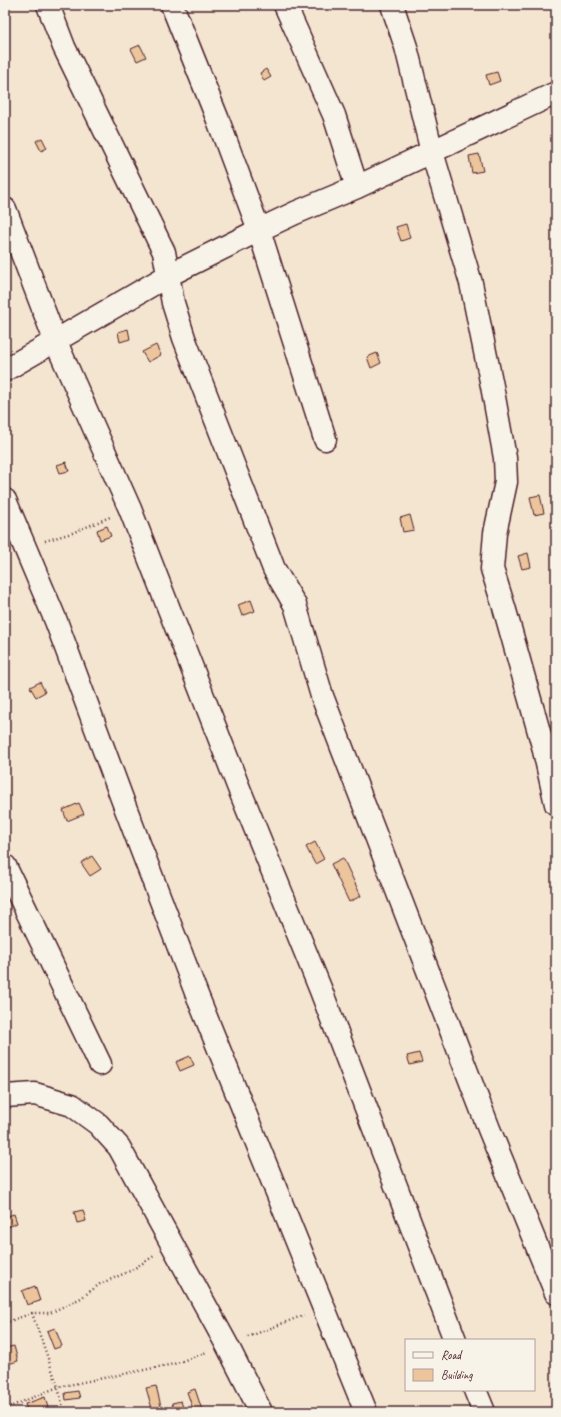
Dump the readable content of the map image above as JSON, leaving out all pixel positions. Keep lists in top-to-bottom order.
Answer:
{
  "legend": ["Road", "Building"]
}
